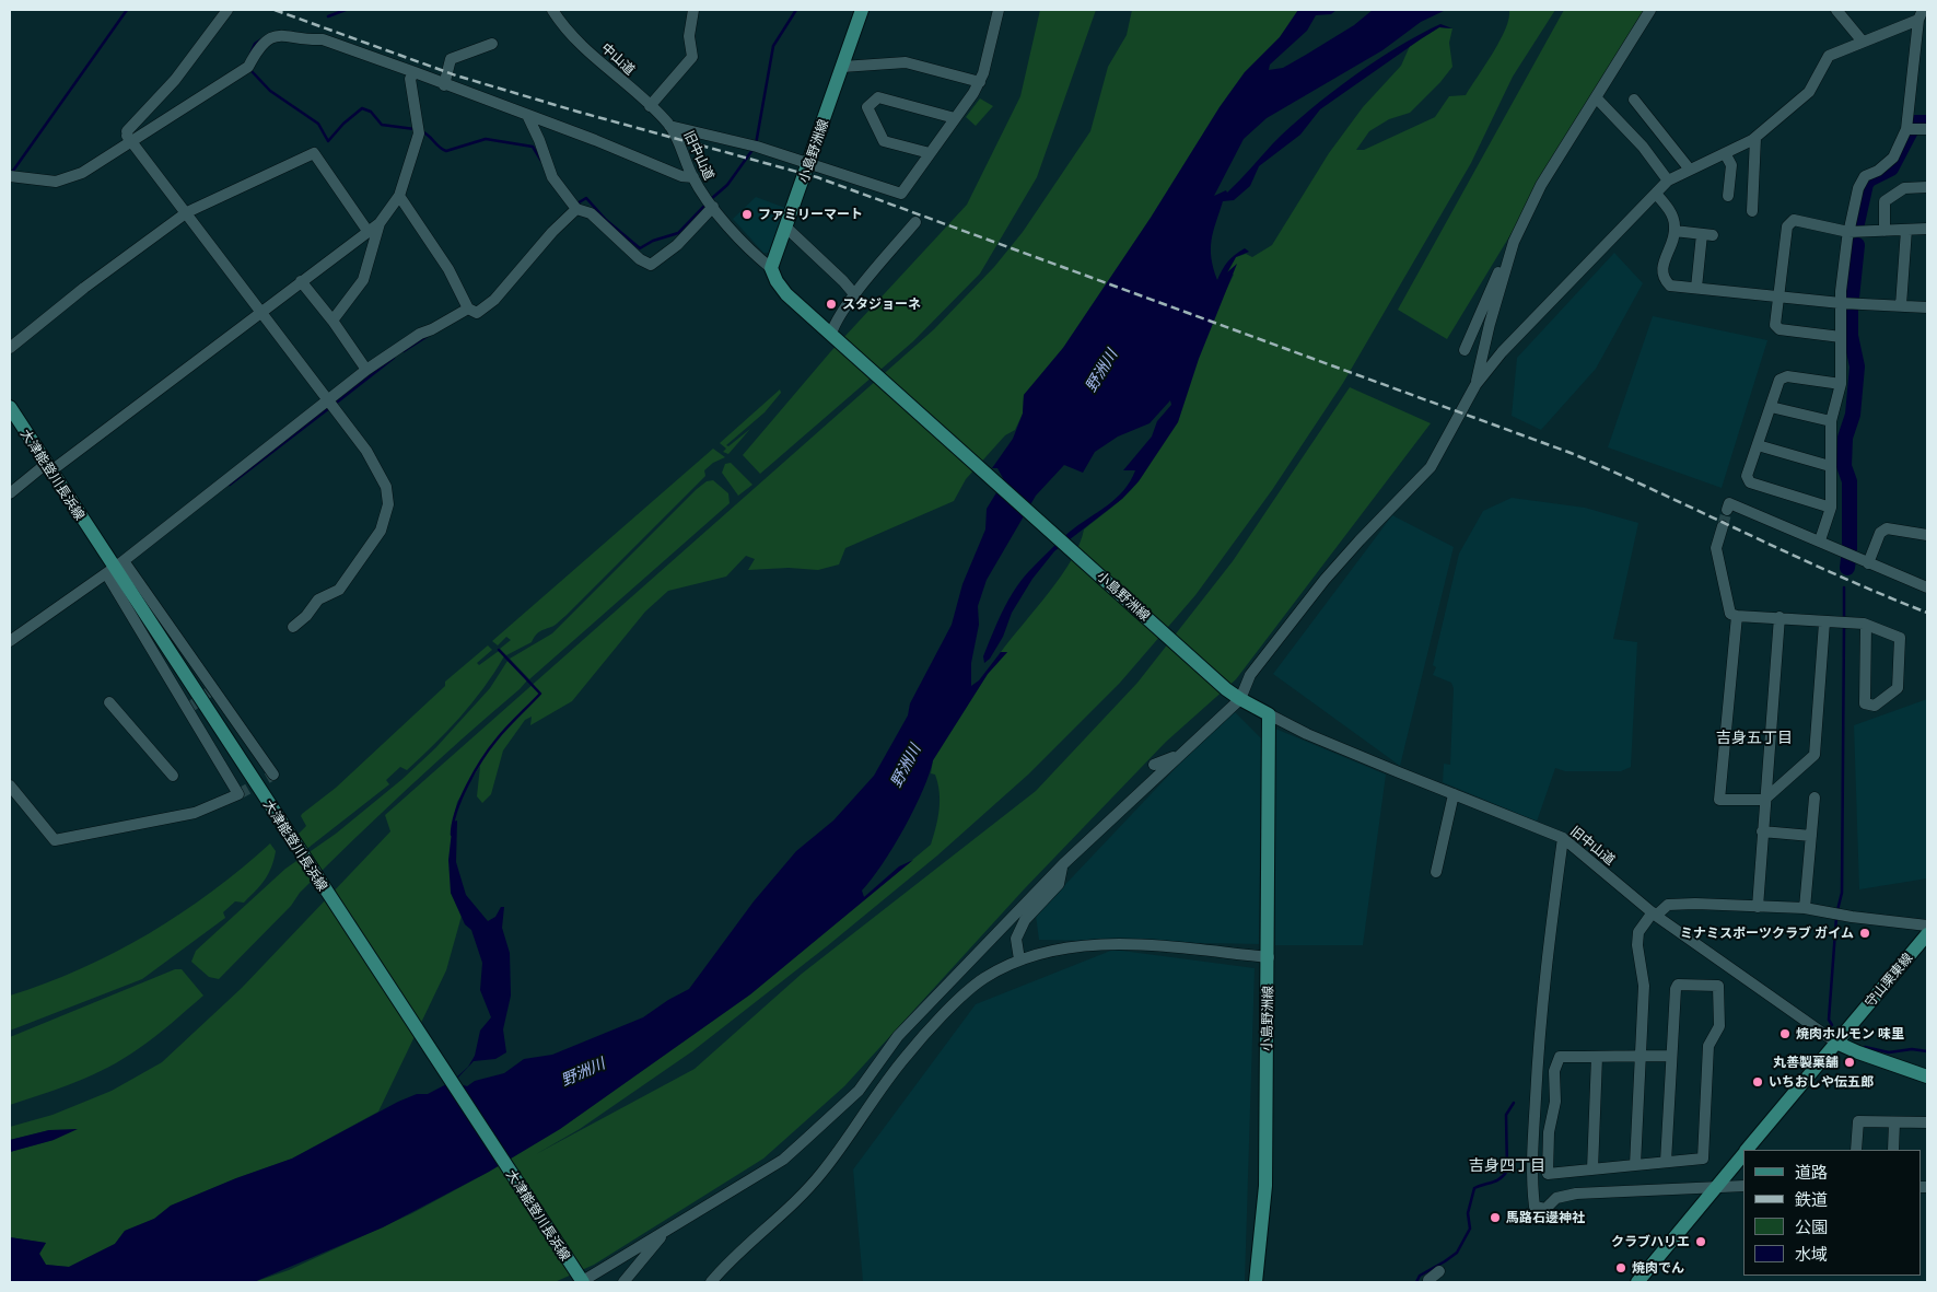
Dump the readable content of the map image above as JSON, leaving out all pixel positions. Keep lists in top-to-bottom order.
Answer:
{
  "streets": {
    "main road": ["小島野洲線", "大津能登川長浜線", "守山栗東線"],
    "street": ["中山道", "旧中山道"]
  },
  "crossings": [
    ["中山道", "旧中山道"],
    ["小島野洲線", "旧中山道"],
    ["旧中山道", "守山栗東線"]
  ],
  "districts": ["吉身五丁目", "吉身四丁目"],
  "water": ["野洲川"],
  "places": [
    "ファミリーマート",
    "スタジョーネ",
    "ミナミスポーツクラブ ガイム",
    "焼肉ホルモン 味里",
    "丸善製菓舗",
    "いちおしや伝五郎",
    "馬路石邊神社",
    "クラブハリエ",
    "焼肉でん"
  ],
  "legend": [
    "道路",
    "鉄道",
    "公園",
    "水域"
  ]
}
